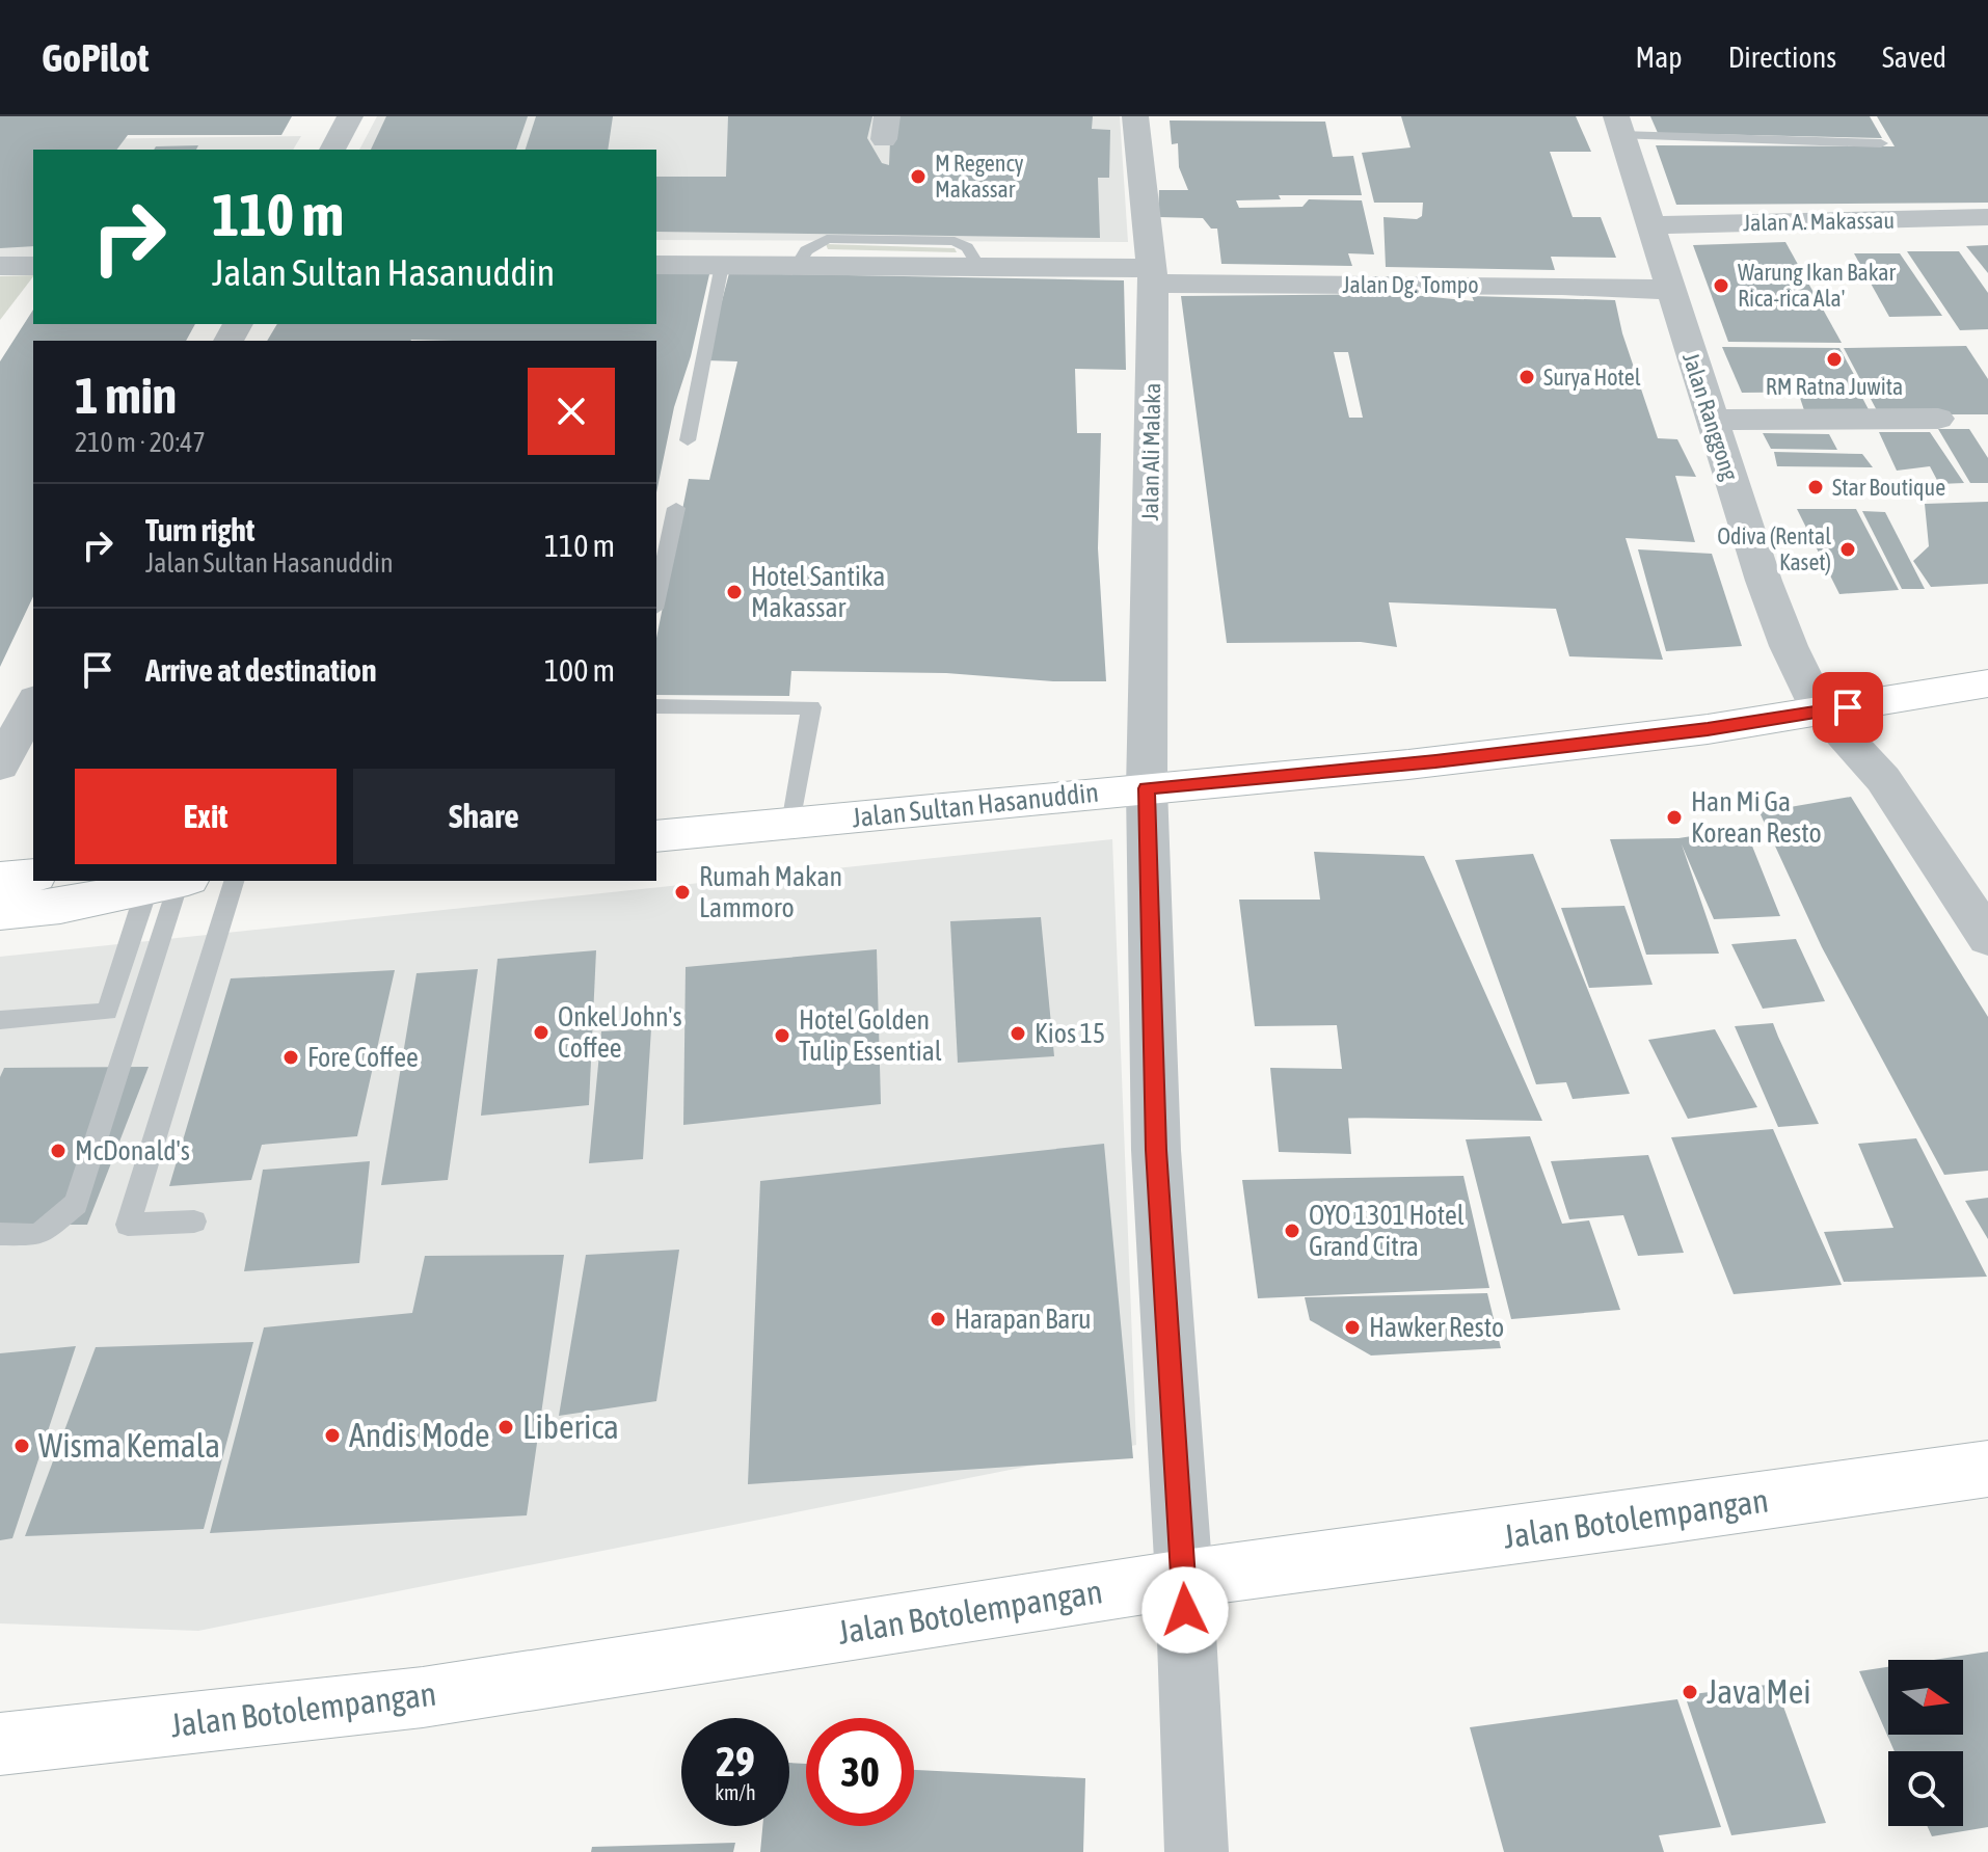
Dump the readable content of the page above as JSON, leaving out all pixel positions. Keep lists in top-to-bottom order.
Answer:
{
  "streets": {
    "main road": ["Jalan Sultan Hasanuddin", "Jalan Botolempangan"],
    "street": [
      "Jalan A. Makassau",
      "Jalan Dg. Tompo",
      "Jalan Ranggong",
      "Jalan Ali Malaka"
    ]
  },
  "crossings": [
    ["Jalan A. Makassau", "Jalan Ranggong"],
    ["Jalan Dg. Tompo", "Jalan Ranggong"],
    ["Jalan Dg. Tompo", "Jalan Ali Malaka"],
    ["Jalan Ranggong", "Jalan Sultan Hasanuddin"],
    ["Jalan Ali Malaka", "Jalan Sultan Hasanuddin"],
    ["Jalan Ali Malaka", "Jalan Botolempangan"]
  ],
  "places": [
    "M Regency Makassar",
    "Warung Ikan Bakar Rica-rica Ala'",
    "RM Ratna Juwita",
    "Surya Hotel",
    "Star Boutique",
    "Odiva (Rental Kaset)",
    "Hotel Santika Makassar",
    "Han Mi Ga Korean Resto",
    "Rumah Makan Lammoro",
    "Onkel John's Coffee",
    "Kios 15",
    "Hotel Golden Tulip Essential",
    "Fore Coffee",
    "McDonald's",
    "OYO 1301 Hotel Grand Citra",
    "Harapan Baru",
    "Hawker Resto",
    "Liberica",
    "Andis Mode",
    "Wisma Kemala",
    "Java Mei"
  ],
  "north": "right",
  "page": {
    "header": "GoPilot",
    "nav": ["Map", "Directions", "Saved"],
    "turn": ["110 m", "Jalan Sultan Hasanuddin"],
    "heading": ["1 min", "210 m · 20:47"],
    "list": [
      {
        "name": "Turn right",
        "note": "Jalan Sultan Hasanuddin",
        "value": "110 m"
      },
      {
        "name": "Arrive at destination",
        "value": "100 m"
      }
    ],
    "buttons": ["Exit", "Share"],
    "speed": "29 km/h",
    "limit": "30"
  }
}
